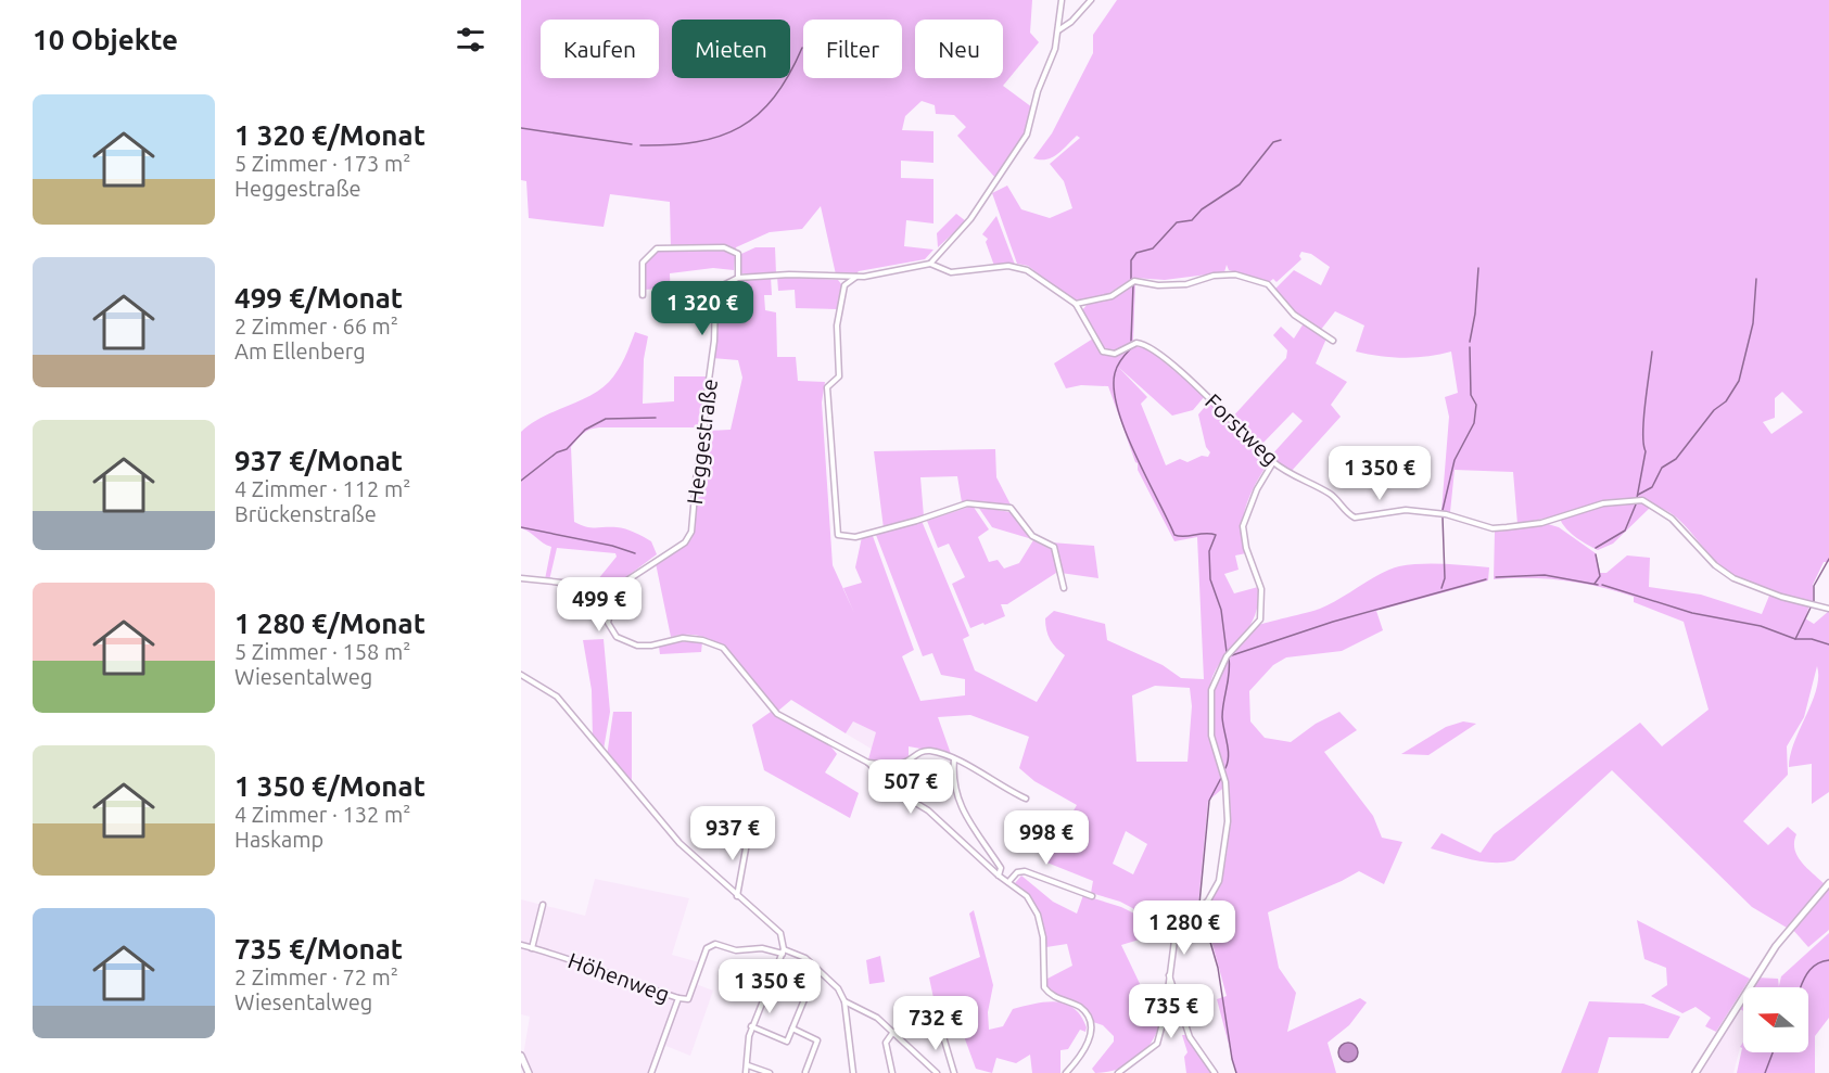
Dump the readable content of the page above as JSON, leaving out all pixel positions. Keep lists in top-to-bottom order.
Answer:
{
  "streets": {
    "street": ["Forstweg", "Heggestraße", "Höhenweg"]
  },
  "north": "left",
  "page": {
    "heading": "10 Objekte",
    "chip": [
      "Kaufen",
      "Mieten",
      "Filter",
      "Neu"
    ],
    "list": [
      {
        "name": "1 320 €/Monat",
        "note": "5 Zimmer · 173 m² · Heggestraße"
      },
      {
        "name": "499 €/Monat",
        "note": "2 Zimmer · 66 m² · Am Ellenberg"
      },
      {
        "name": "937 €/Monat",
        "note": "4 Zimmer · 112 m² · Brückenstraße"
      },
      {
        "name": "1 280 €/Monat",
        "note": "5 Zimmer · 158 m² · Wiesentalweg"
      },
      {
        "name": "1 350 €/Monat",
        "note": "4 Zimmer · 132 m² · Haskamp"
      },
      {
        "name": "735 €/Monat",
        "note": "2 Zimmer · 72 m² · Wiesentalweg"
      }
    ],
    "price": [
      "1 320 €",
      "1 350 €",
      "499 €",
      "507 €",
      "937 €",
      "998 €",
      "1 280 €",
      "1 350 €",
      "735 €",
      "732 €"
    ]
  }
}
